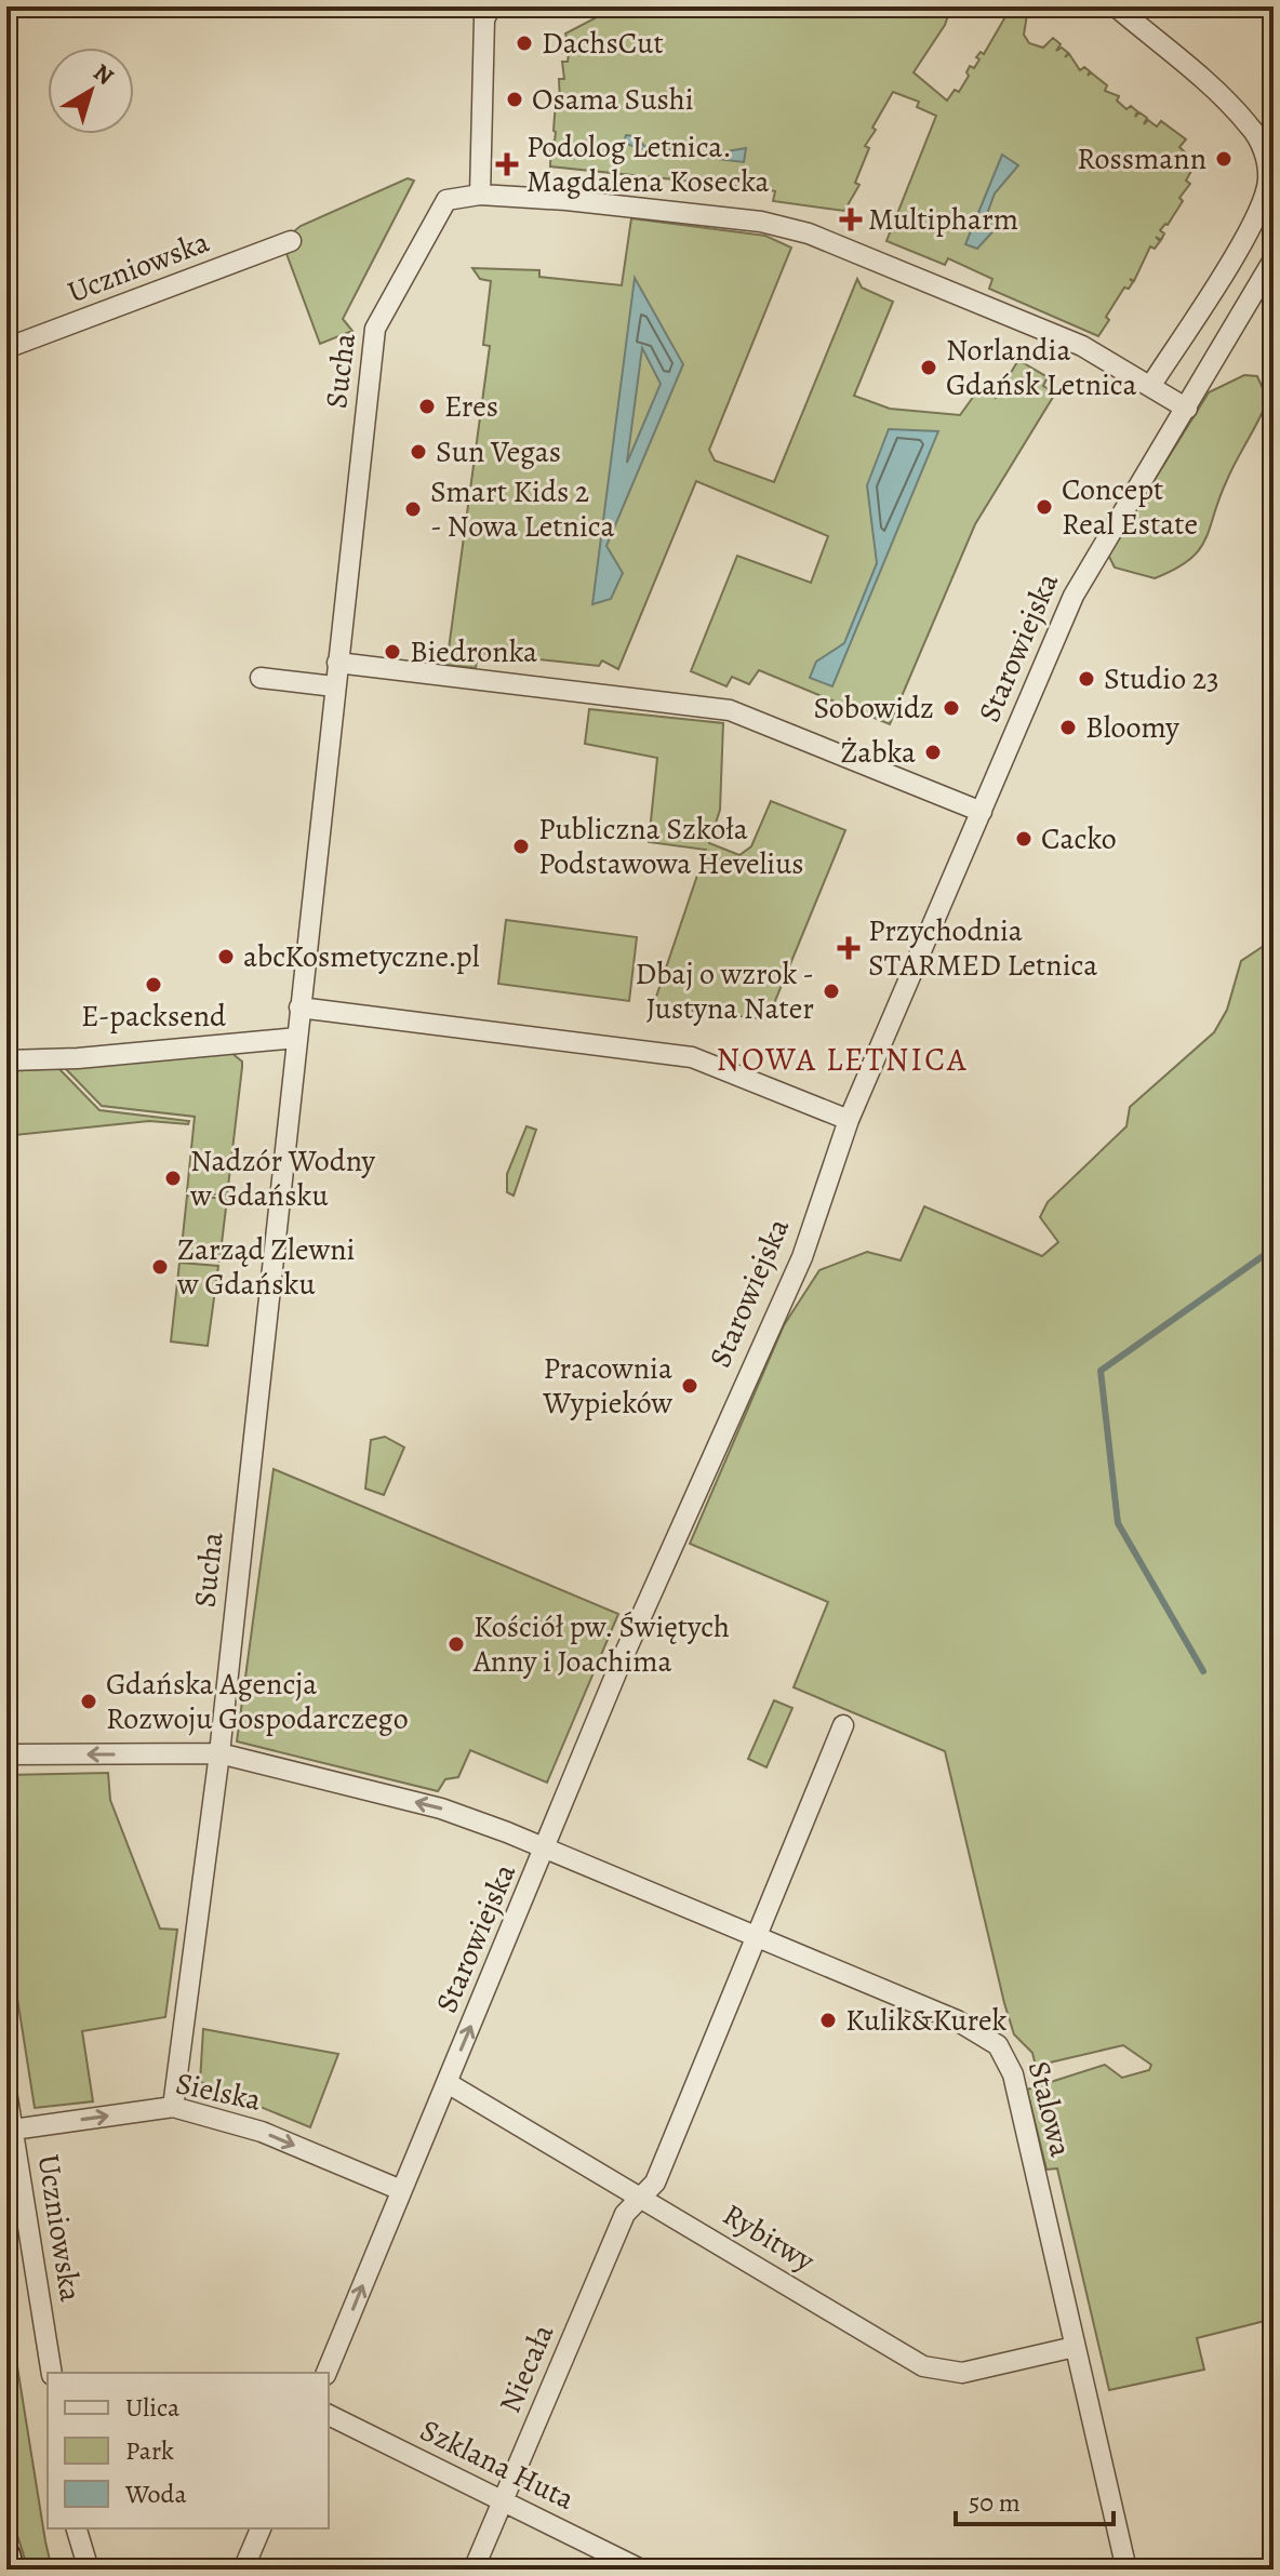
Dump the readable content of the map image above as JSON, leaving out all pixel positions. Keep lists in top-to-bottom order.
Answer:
{
  "streets": {
    "street": [
      "Uczniowska",
      "Sucha",
      "Starowiejska",
      "Sielska",
      "Stalowa",
      "Rybitwy",
      "Niecała",
      "Szklana Huta"
    ]
  },
  "crossings": [
    ["Uczniowska", "Sielska"],
    ["Sucha", "Sielska"],
    ["Sucha", "Stalowa"],
    ["Starowiejska", "Sielska"],
    ["Starowiejska", "Stalowa"],
    ["Starowiejska", "Rybitwy"],
    ["Stalowa", "Rybitwy"],
    ["Stalowa", "Niecała"],
    ["Rybitwy", "Niecała"],
    ["Niecała", "Szklana Huta"]
  ],
  "one_way": ["Sielska"],
  "districts": ["NOWA LETNICA"],
  "places": {
    "other": [
      "DachsCut",
      "Osama Sushi",
      "Rossmann",
      "Norlandia Gdańsk Letnica",
      "Eres",
      "Sun Vegas",
      "Concept Real Estate",
      "Smart Kids 2 - Nowa Letnica",
      "Biedronka",
      "Studio 23",
      "Sobowidz",
      "Bloomy",
      "Żabka",
      "Cacko",
      "Publiczna Szkoła Podstawowa Hevelius",
      "abcKosmetyczne.pl",
      "E-packsend",
      "Dbaj o wzrok - Justyna Nater",
      "Nadzór Wodny w Gdańsku",
      "Zarząd Zlewni w Gdańsku",
      "Pracownia Wypieków",
      "Kościół pw. Świętych Anny i Joachima",
      "Gdańska Agencja Rozwoju Gospodarczego",
      "Kulik&Kurek"
    ],
    "health": ["Podolog Letnica. Magdalena Kosecka", "Multipharm", "Przychodnia STARMED Letnica"]
  },
  "legend": ["Ulica", "Park", "Woda"],
  "scale_bar": "50 m",
  "north": "top right"
}
